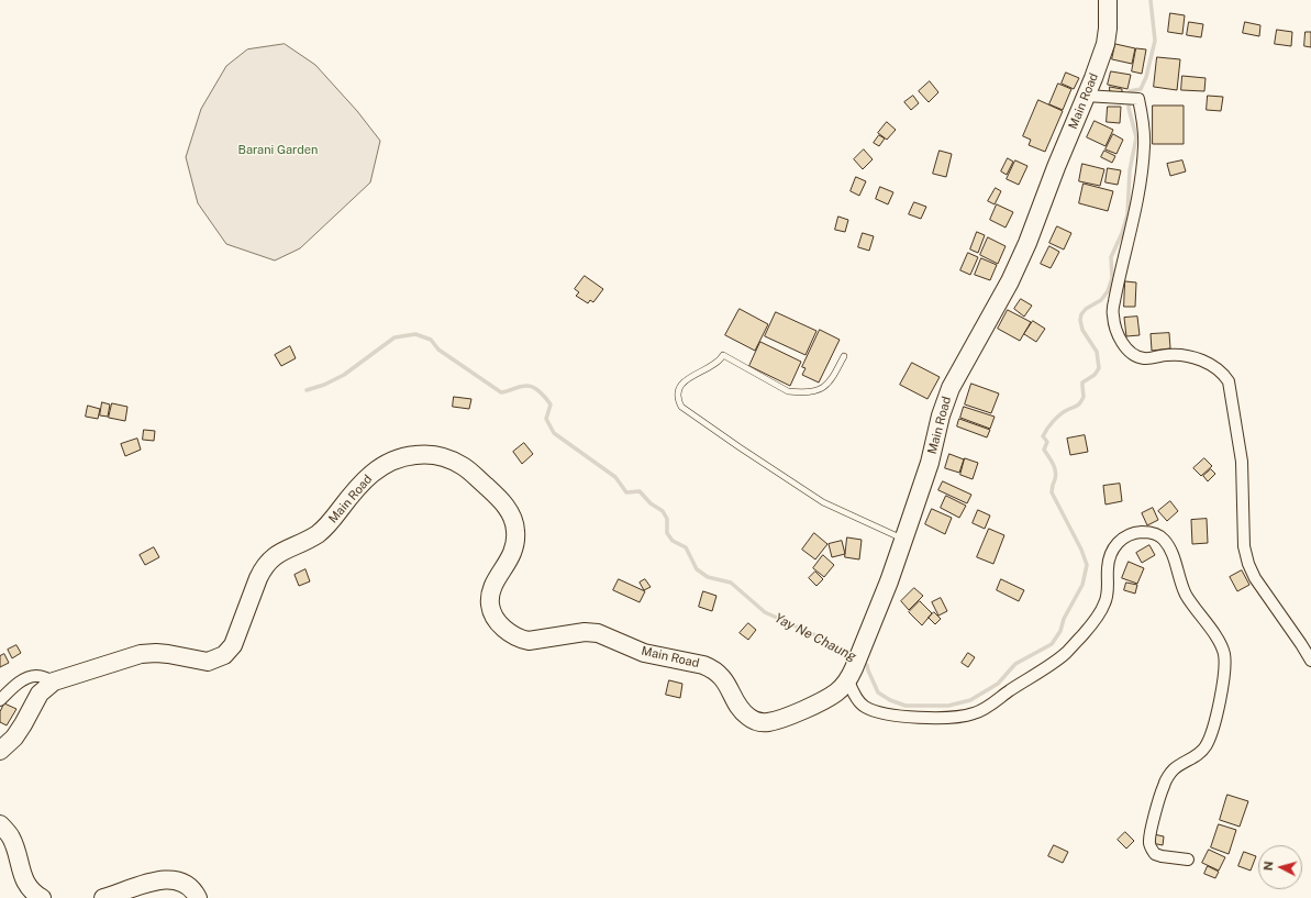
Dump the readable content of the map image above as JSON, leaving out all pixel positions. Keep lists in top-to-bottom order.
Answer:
{
  "streets": {
    "main road": ["Main Road"]
  },
  "water": ["Yay Ne Chaung"],
  "parks": ["Barani Garden"],
  "north": "left"
}
